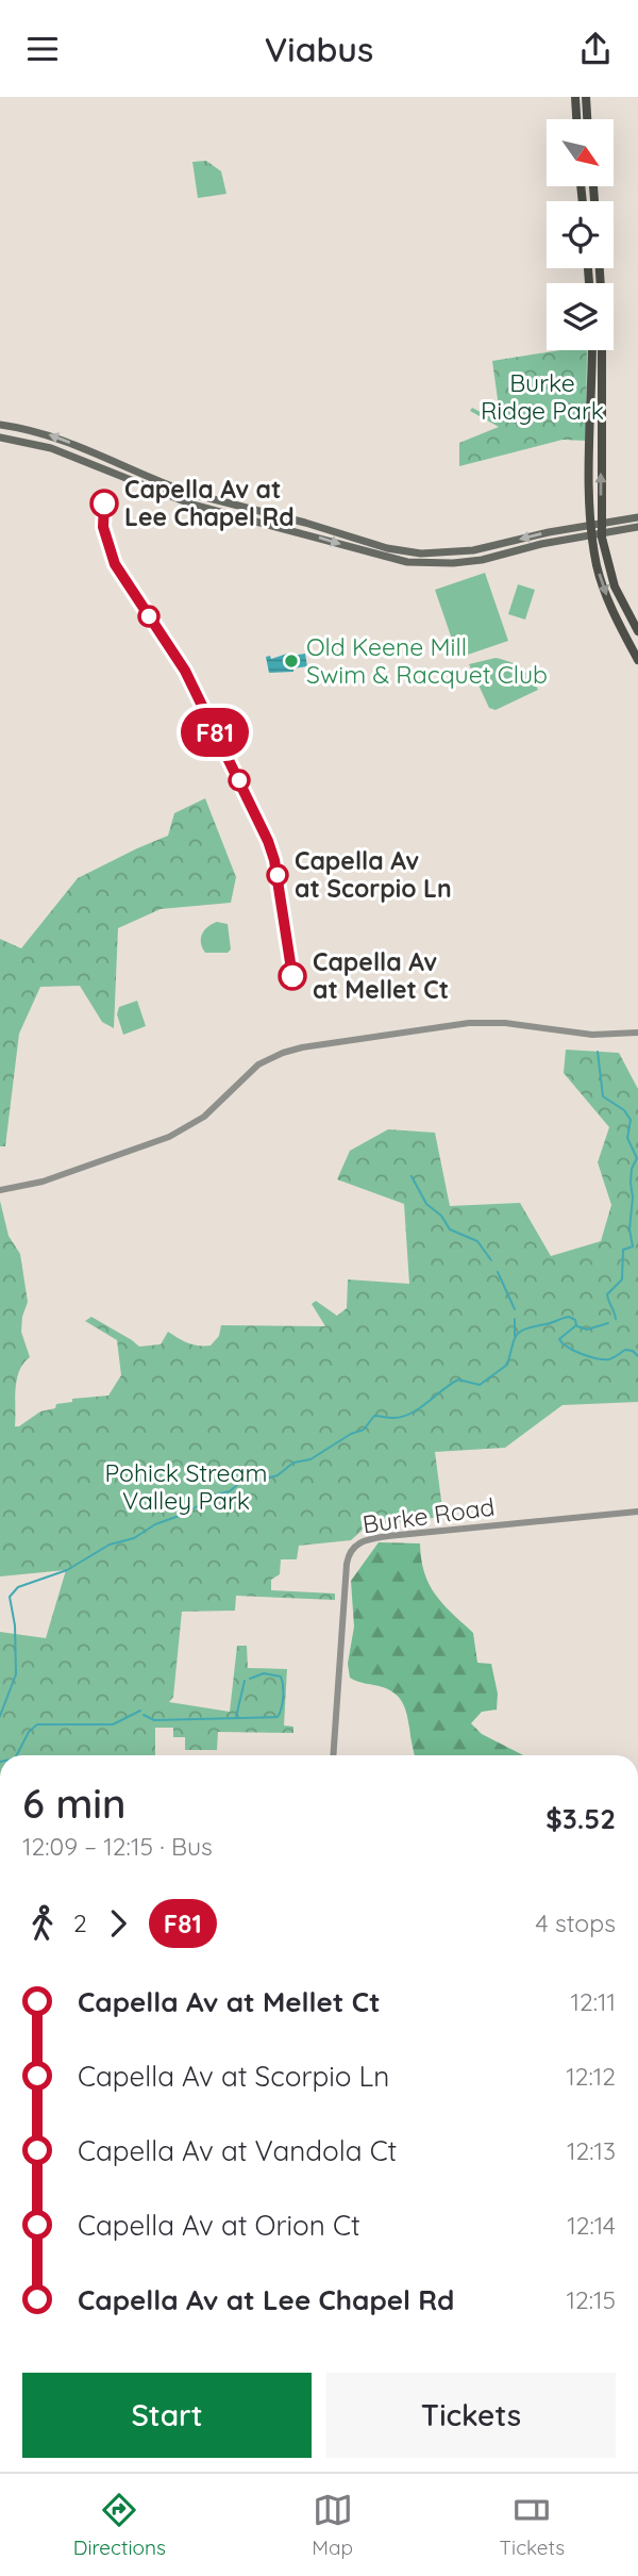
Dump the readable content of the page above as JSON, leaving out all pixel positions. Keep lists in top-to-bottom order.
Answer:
{
  "streets": {
    "street": ["Burke Road"]
  },
  "parks": ["Burke Ridge Park", "Pohick Stream Valley Park"],
  "places": [
    "Capella Av at Lee Chapel Rd",
    "Old Keene Mill Swim & Racquet Club",
    "Capella Av at Scorpio Ln",
    "Capella Av at Mellet Ct"
  ],
  "lines": ["bus line F81"],
  "north": "bottom right",
  "page": {
    "header": "Viabus",
    "on_map": "F81",
    "heading": ["6 min", "12:09 – 12:15 · Bus", "$3.52"],
    "legs": ["2", "F81", "4 stops"],
    "list": [
      {
        "name": "Capella Av at Mellet Ct",
        "value": "12:11"
      },
      {
        "name": "Capella Av at Scorpio Ln",
        "value": "12:12"
      },
      {
        "name": "Capella Av at Vandola Ct",
        "value": "12:13"
      },
      {
        "name": "Capella Av at Orion Ct",
        "value": "12:14"
      },
      {
        "name": "Capella Av at Lee Chapel Rd",
        "value": "12:15"
      }
    ],
    "buttons": ["Start", "Tickets"],
    "tabs": ["Directions", "Map", "Tickets"]
  }
}
